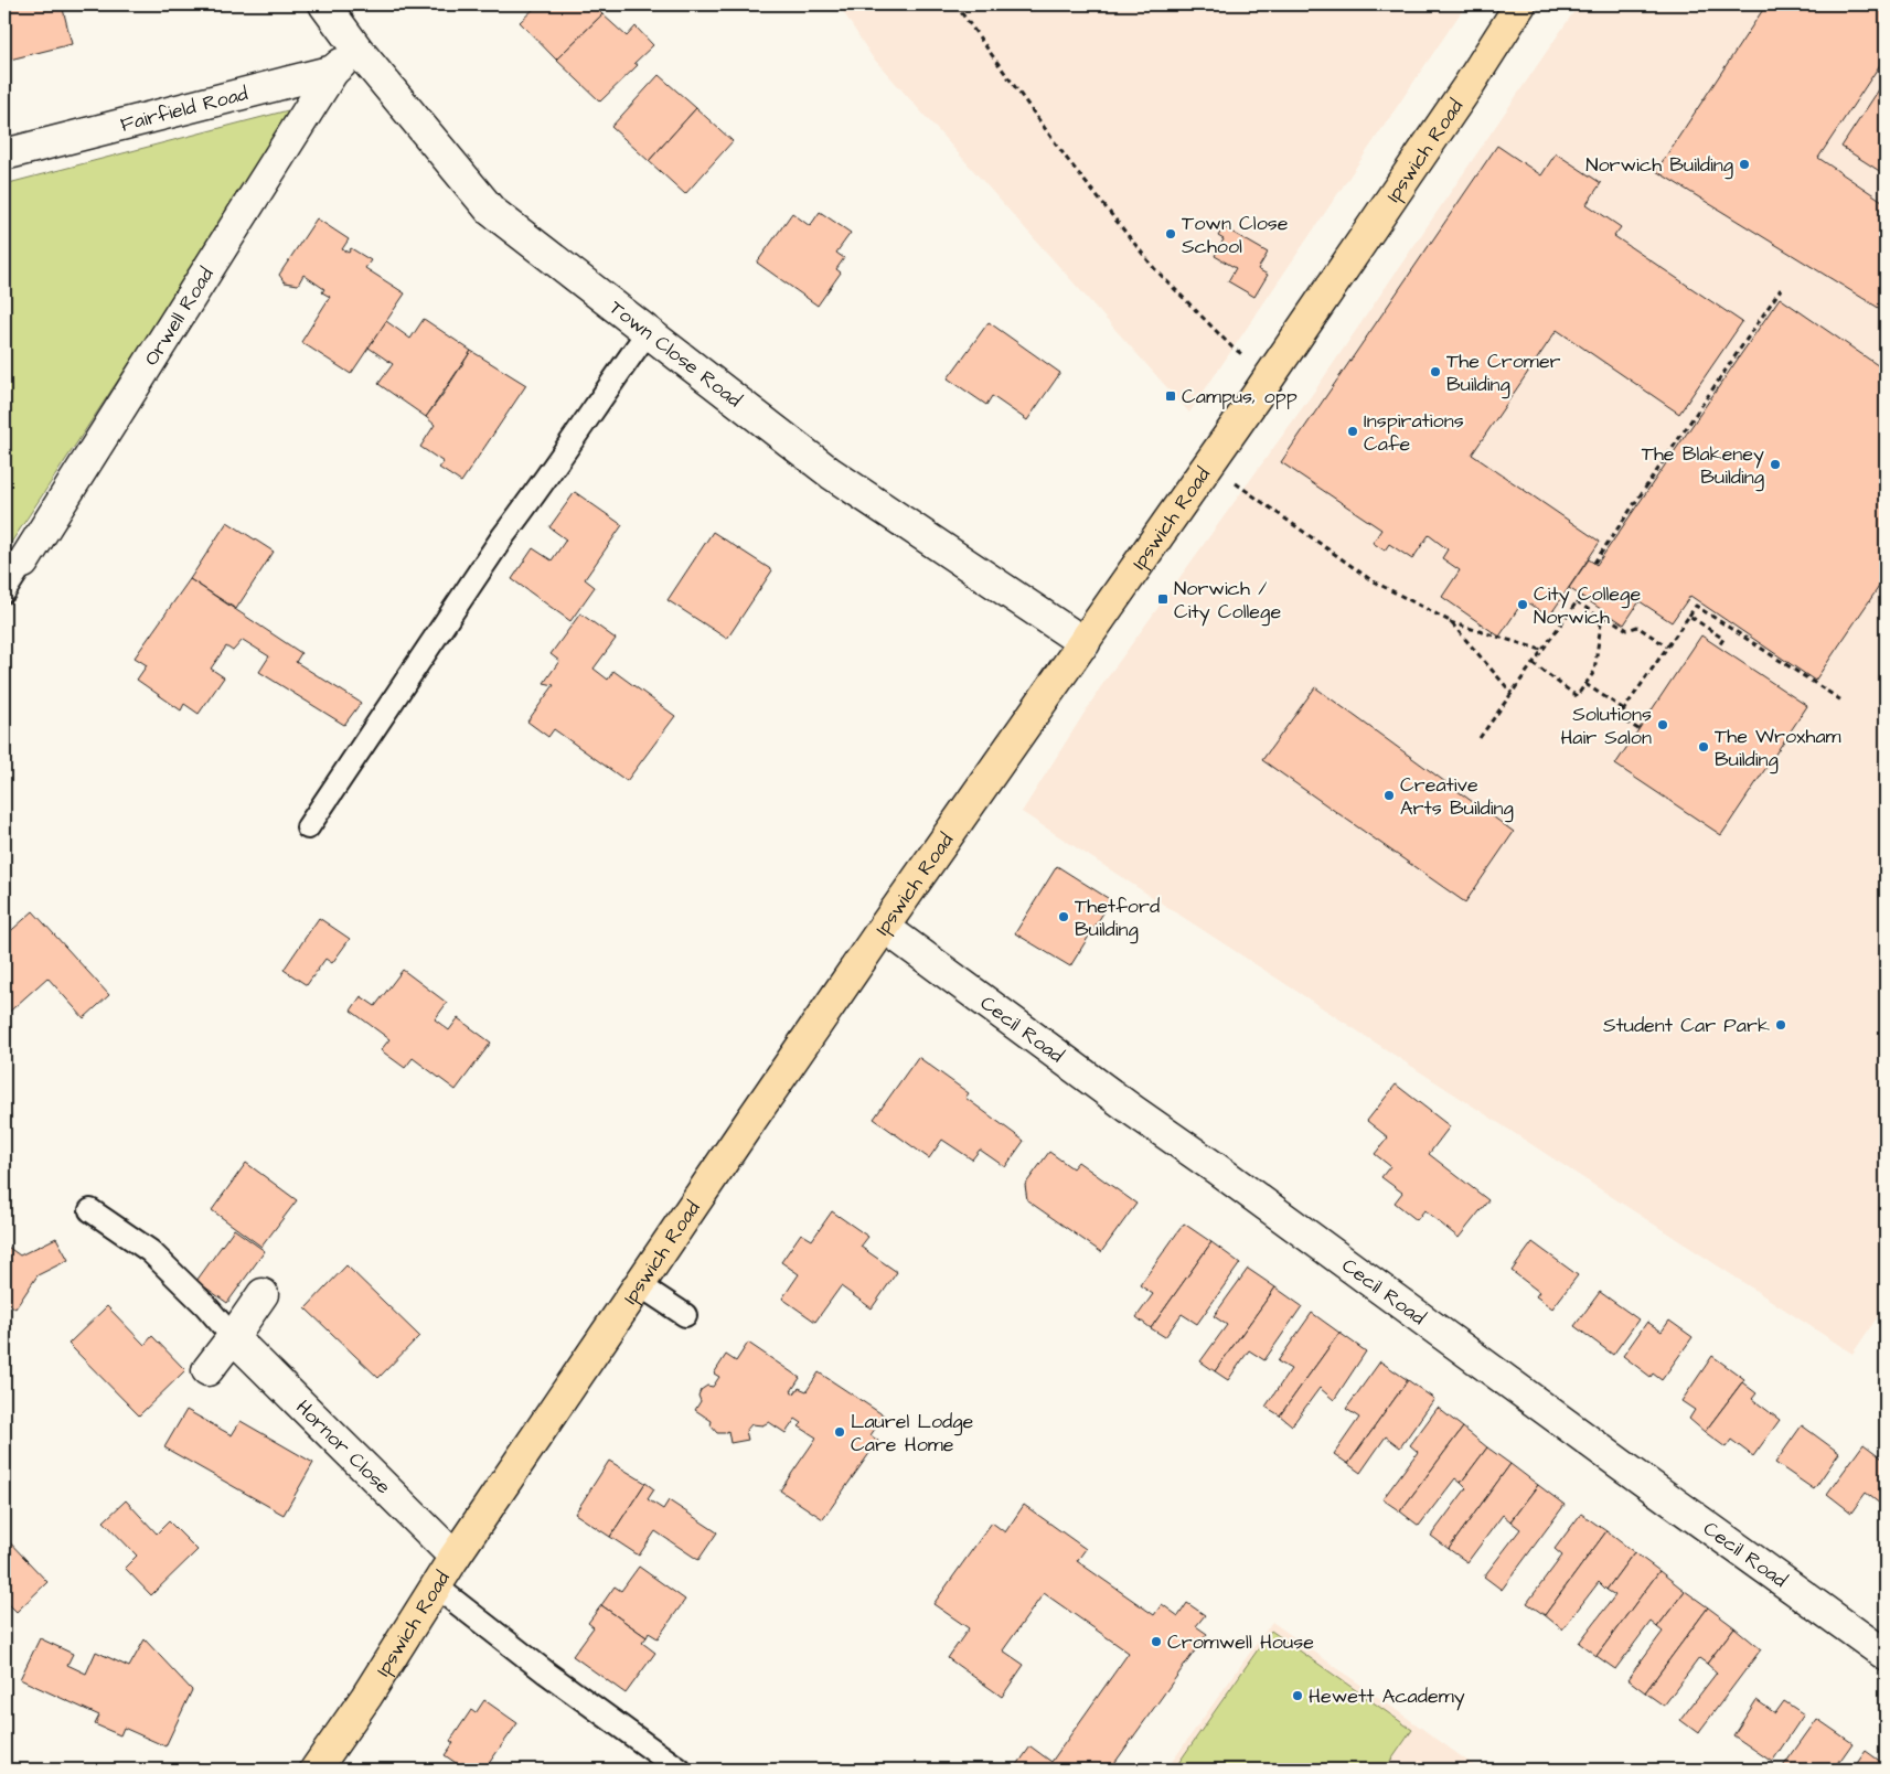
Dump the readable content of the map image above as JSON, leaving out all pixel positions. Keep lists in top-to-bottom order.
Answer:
{
  "streets": {
    "main road": ["Ipswich Road"],
    "street": [
      "Fairfield Road",
      "Orwell Road",
      "Town Close Road",
      "Cecil Road",
      "Hornor Close"
    ]
  },
  "crossings": [
    ["Fairfield Road", "Orwell Road"],
    ["Fairfield Road", "Town Close Road"],
    ["Ipswich Road", "Town Close Road"],
    ["Ipswich Road", "Cecil Road"],
    ["Ipswich Road", "Hornor Close"]
  ],
  "places": {
    "other": [
      "Norwich Building",
      "Town Close School",
      "The Cromer Building",
      "Inspirations Cafe",
      "The Blakeney Building",
      "City College Norwich",
      "Solutions Hair Salon",
      "The Wroxham Building",
      "Creative Arts Building",
      "Thetford Building",
      "Student Car Park",
      "Laurel Lodge Care Home",
      "Cromwell House",
      "Hewett Academy"
    ],
    "transit": ["Campus, opp", "Norwich / City College"]
  }
}
